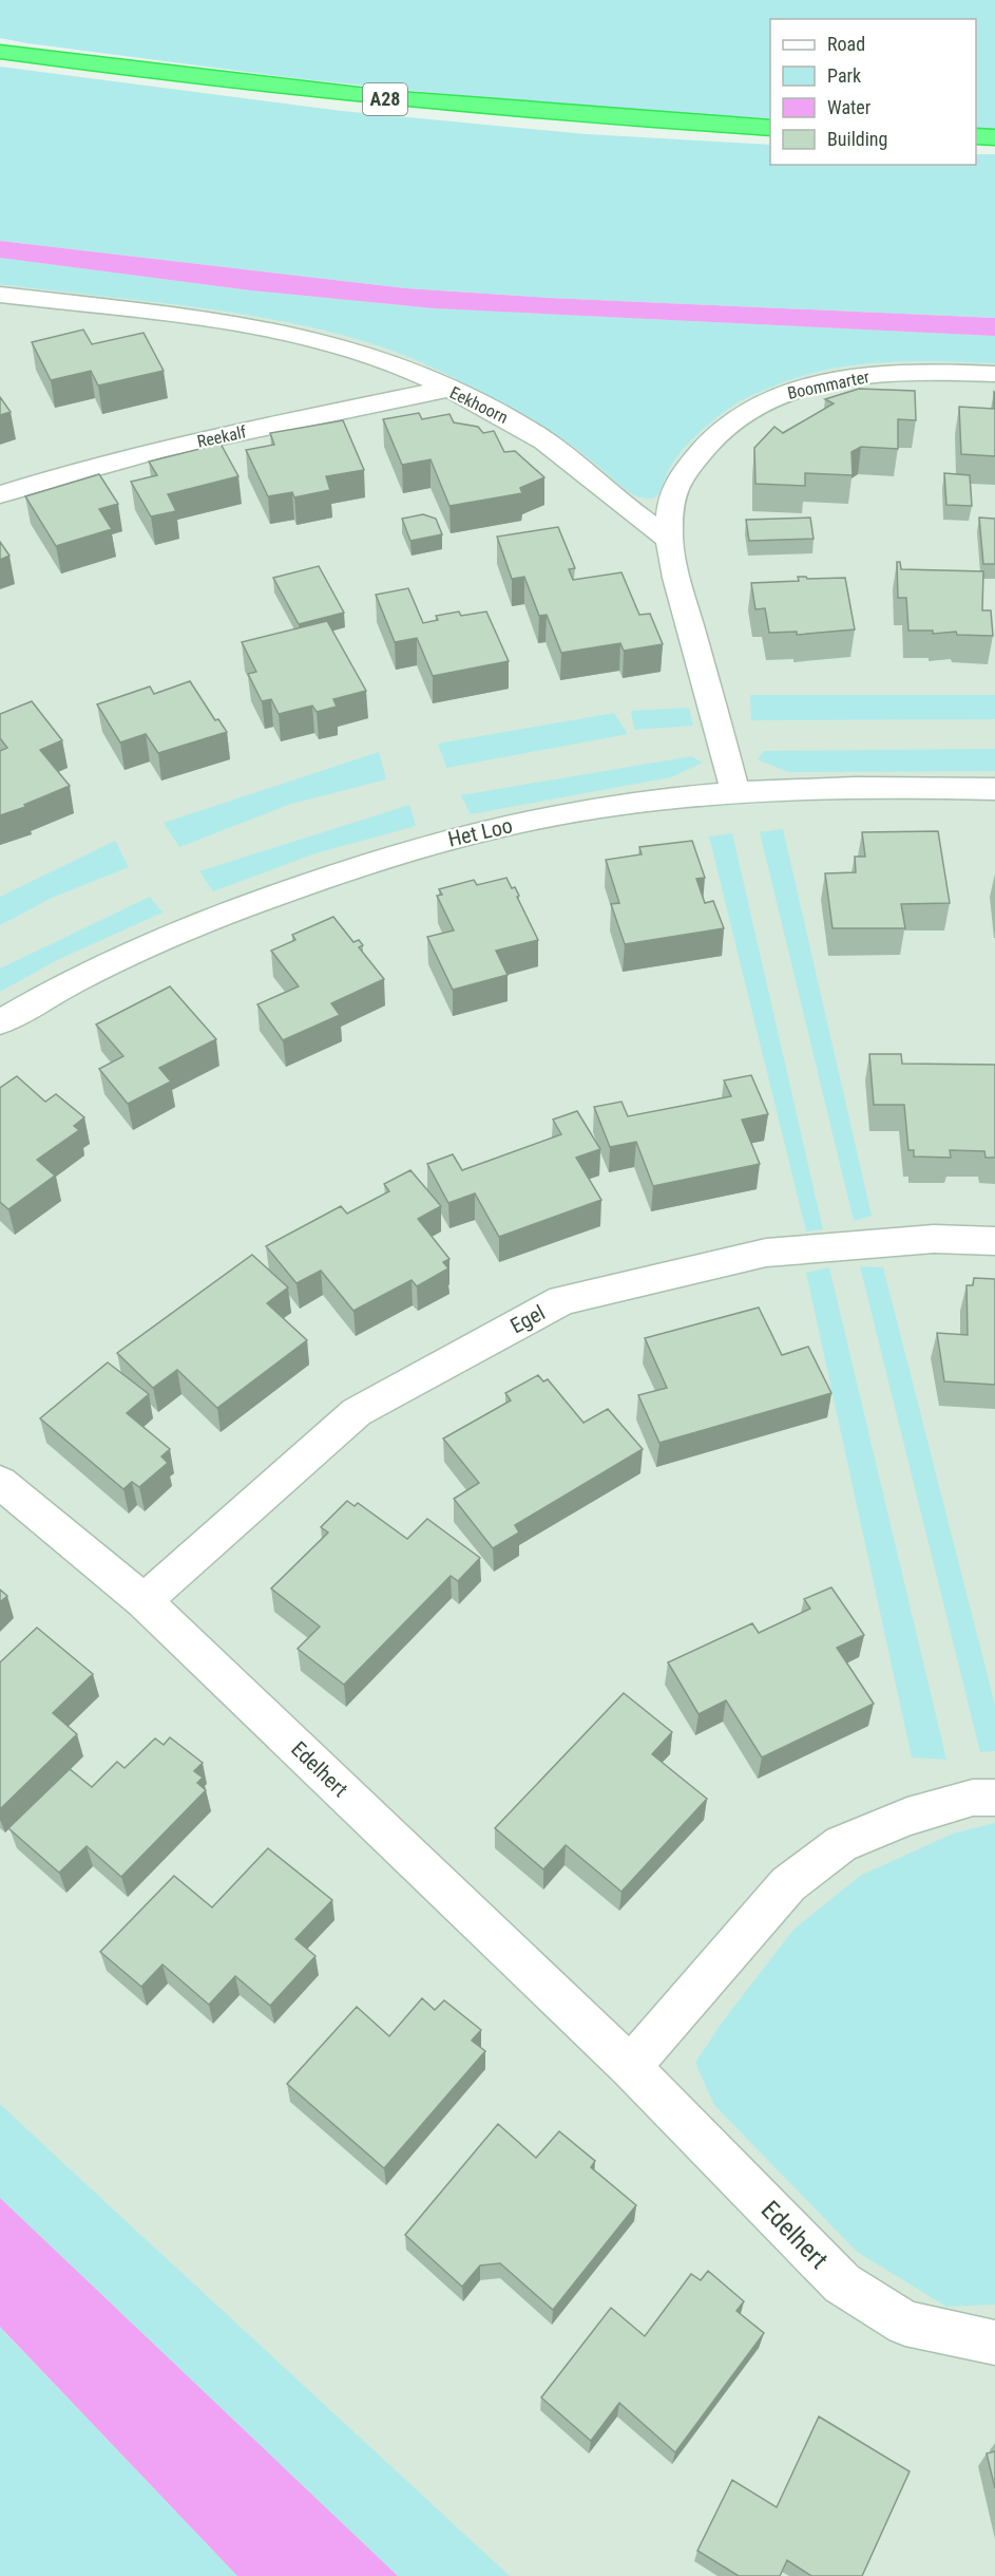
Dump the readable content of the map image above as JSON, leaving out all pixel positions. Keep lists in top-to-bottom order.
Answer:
{
  "streets": {
    "highway": ["A28"],
    "street": [
      "Boommarter",
      "Eekhoorn",
      "Reekalf",
      "Het Loo",
      "Egel",
      "Edelhert"
    ]
  },
  "crossings": [
    ["Boommarter", "Eekhoorn"],
    ["Eekhoorn", "Reekalf"],
    ["Egel", "Edelhert"]
  ],
  "legend": [
    "Road",
    "Park",
    "Water",
    "Building"
  ]
}
